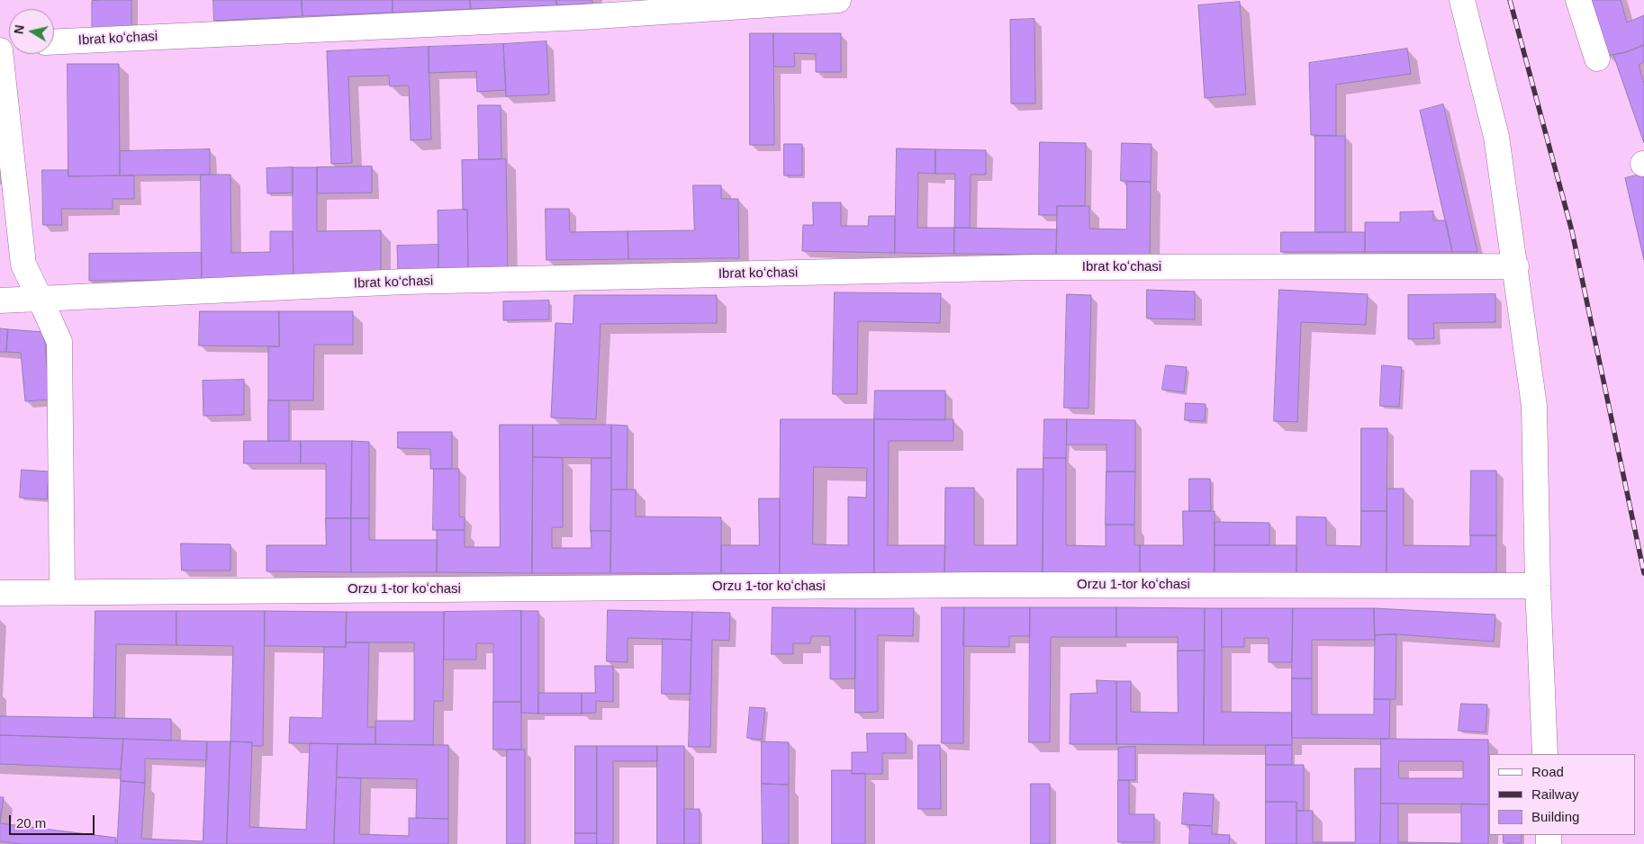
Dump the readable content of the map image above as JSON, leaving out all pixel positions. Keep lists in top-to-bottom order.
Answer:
{
  "streets": {
    "street": ["Ibrat koʻchasi", "Orzu 1-tor koʻchasi"]
  },
  "legend": ["Road", "Railway", "Building"],
  "scale_bar": "20 m",
  "north": "left"
}
